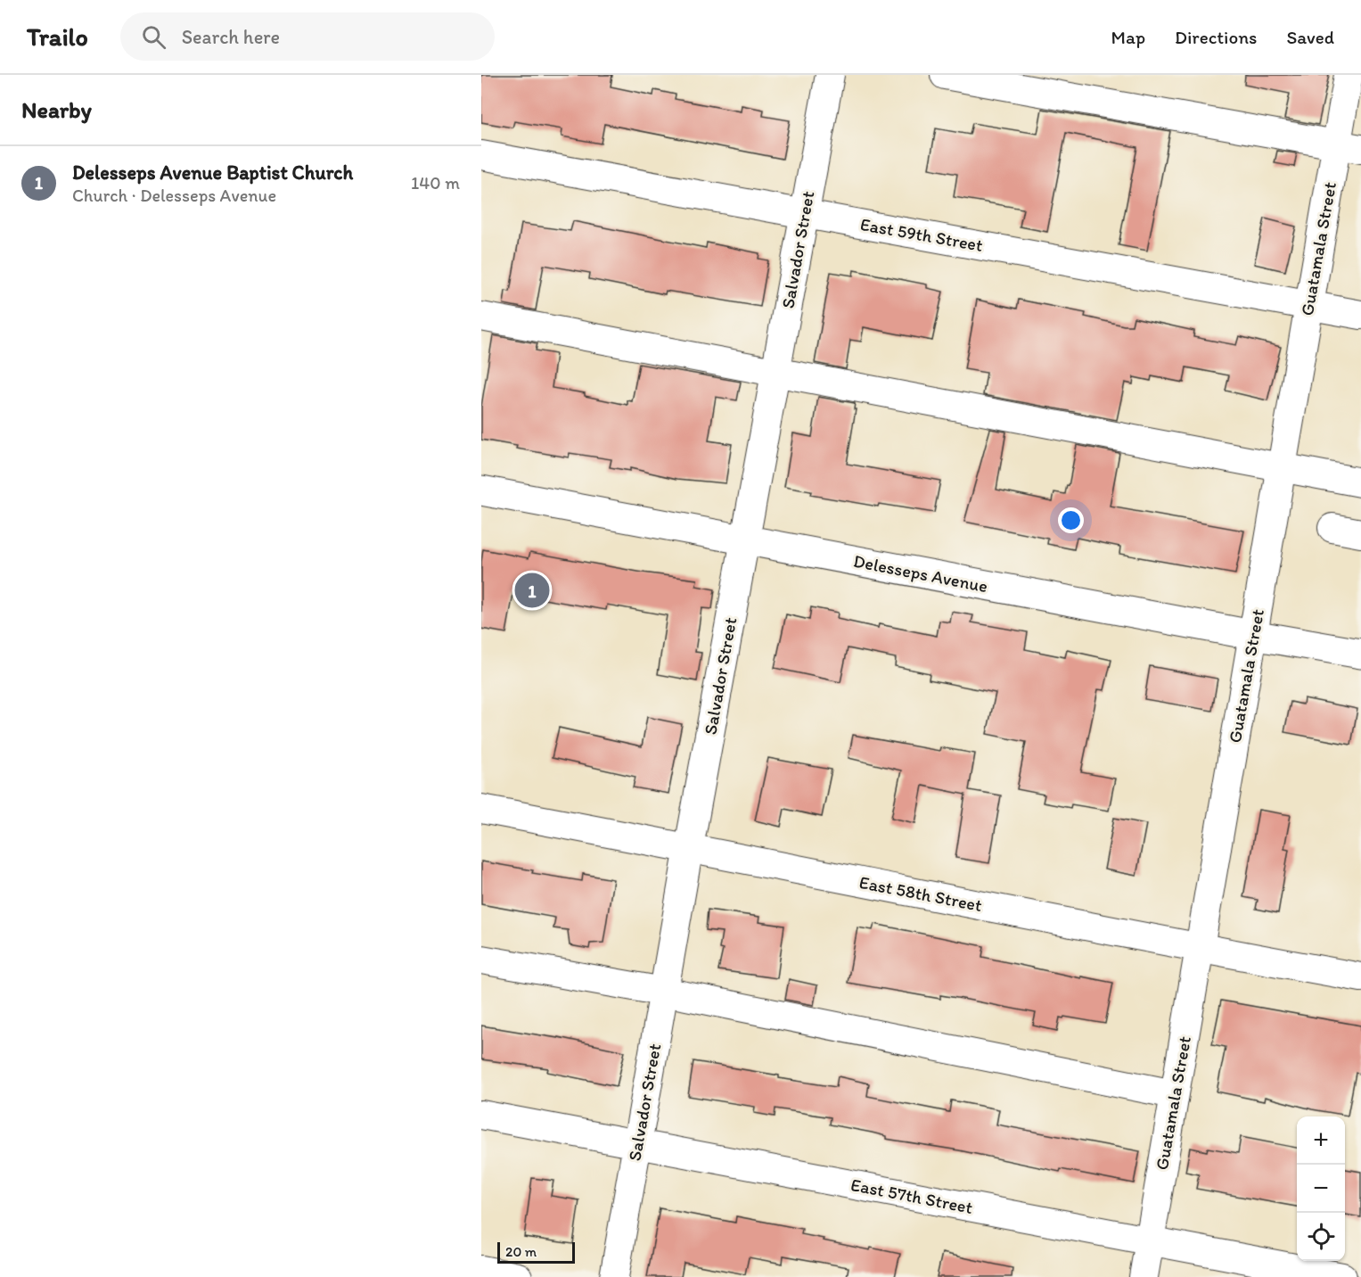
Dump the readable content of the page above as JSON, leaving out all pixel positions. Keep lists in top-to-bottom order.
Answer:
{
  "streets": {
    "main road": ["Delesseps Avenue"],
    "street": [
      "East 59th Street",
      "Guatamala Street",
      "Salvador Street",
      "East 58th Street",
      "East 57th Street"
    ]
  },
  "crossings": [
    ["East 59th Street", "Guatamala Street"],
    ["East 59th Street", "Salvador Street"],
    ["Guatamala Street", "Delesseps Avenue"],
    ["Guatamala Street", "East 58th Street"],
    ["Guatamala Street", "East 57th Street"],
    ["Salvador Street", "Delesseps Avenue"],
    ["Salvador Street", "East 58th Street"],
    ["Salvador Street", "East 57th Street"]
  ],
  "scale_bar": "20 m",
  "page": {
    "header": "Trailo",
    "search": "Search here",
    "nav": ["Map", "Directions", "Saved"],
    "heading": "Nearby",
    "list": [
      {
        "mark": "1",
        "name": "Delesseps Avenue Baptist Church",
        "note": "Church · Delesseps Avenue",
        "value": "140 m"
      }
    ],
    "pins": "1",
    "map_buttons": ["+", "−"],
    "scale": "20 m"
  }
}
